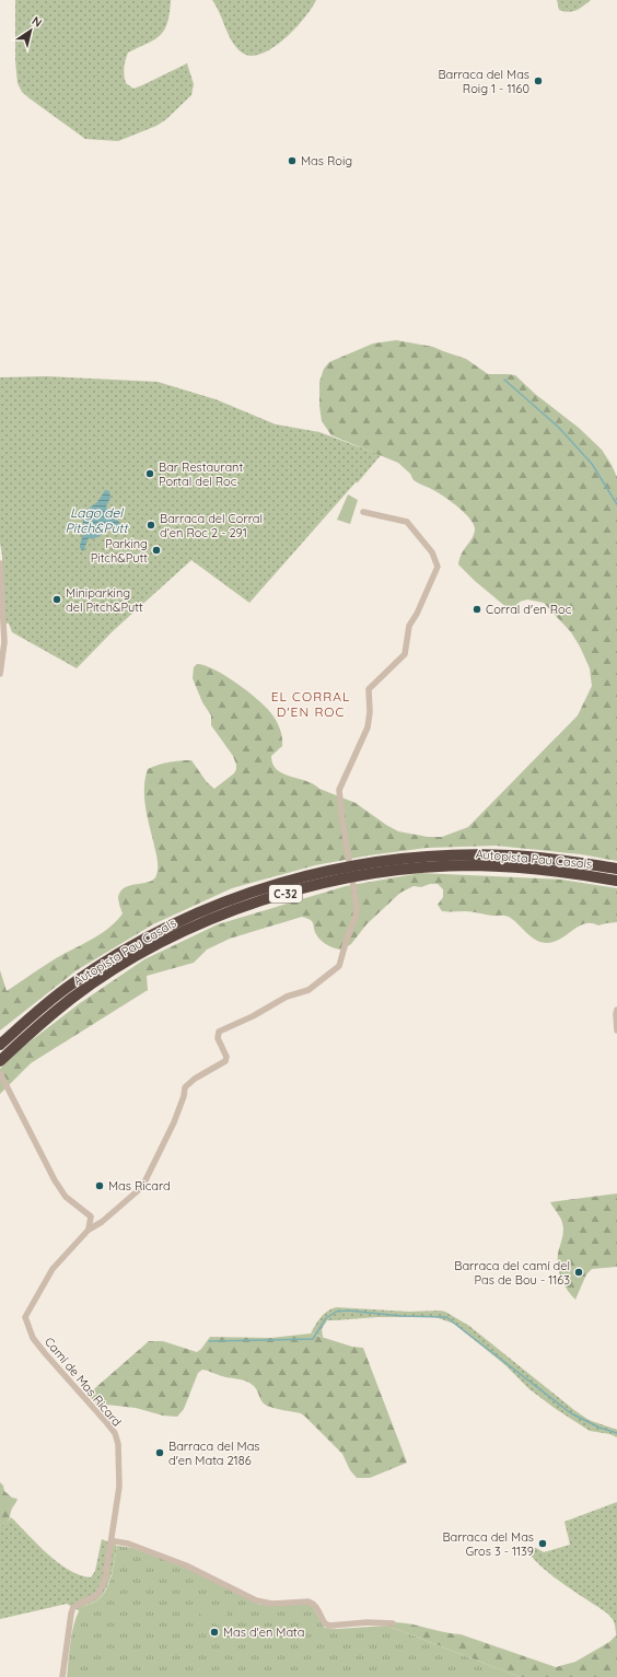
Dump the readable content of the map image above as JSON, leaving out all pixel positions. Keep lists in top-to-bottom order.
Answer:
{
  "streets": {
    "highway": ["Autopista Pau Casals", "C-32"],
    "street": ["Camí de Mas Ricard"]
  },
  "districts": ["EL CORRAL D'EN ROC"],
  "water": ["Lago del Pitch&Putt"],
  "places": [
    "Barraca del Mas Roig 1 - 1160",
    "Mas Roig",
    "Bar Restaurant Portal del Roc",
    "Barraca del Corral d’en Roc 2 - 291",
    "Parking Pitch&Putt",
    "Miniparking del Pitch&Putt",
    "Corral d'en Roc",
    "Mas Ricard",
    "Barraca del camí del Pas de Bou - 1163",
    "Barraca del Mas d'en Mata 2186",
    "Barraca del Mas Gros 3 - 1139",
    "Mas d'en Mata"
  ],
  "north": "top right"
}
